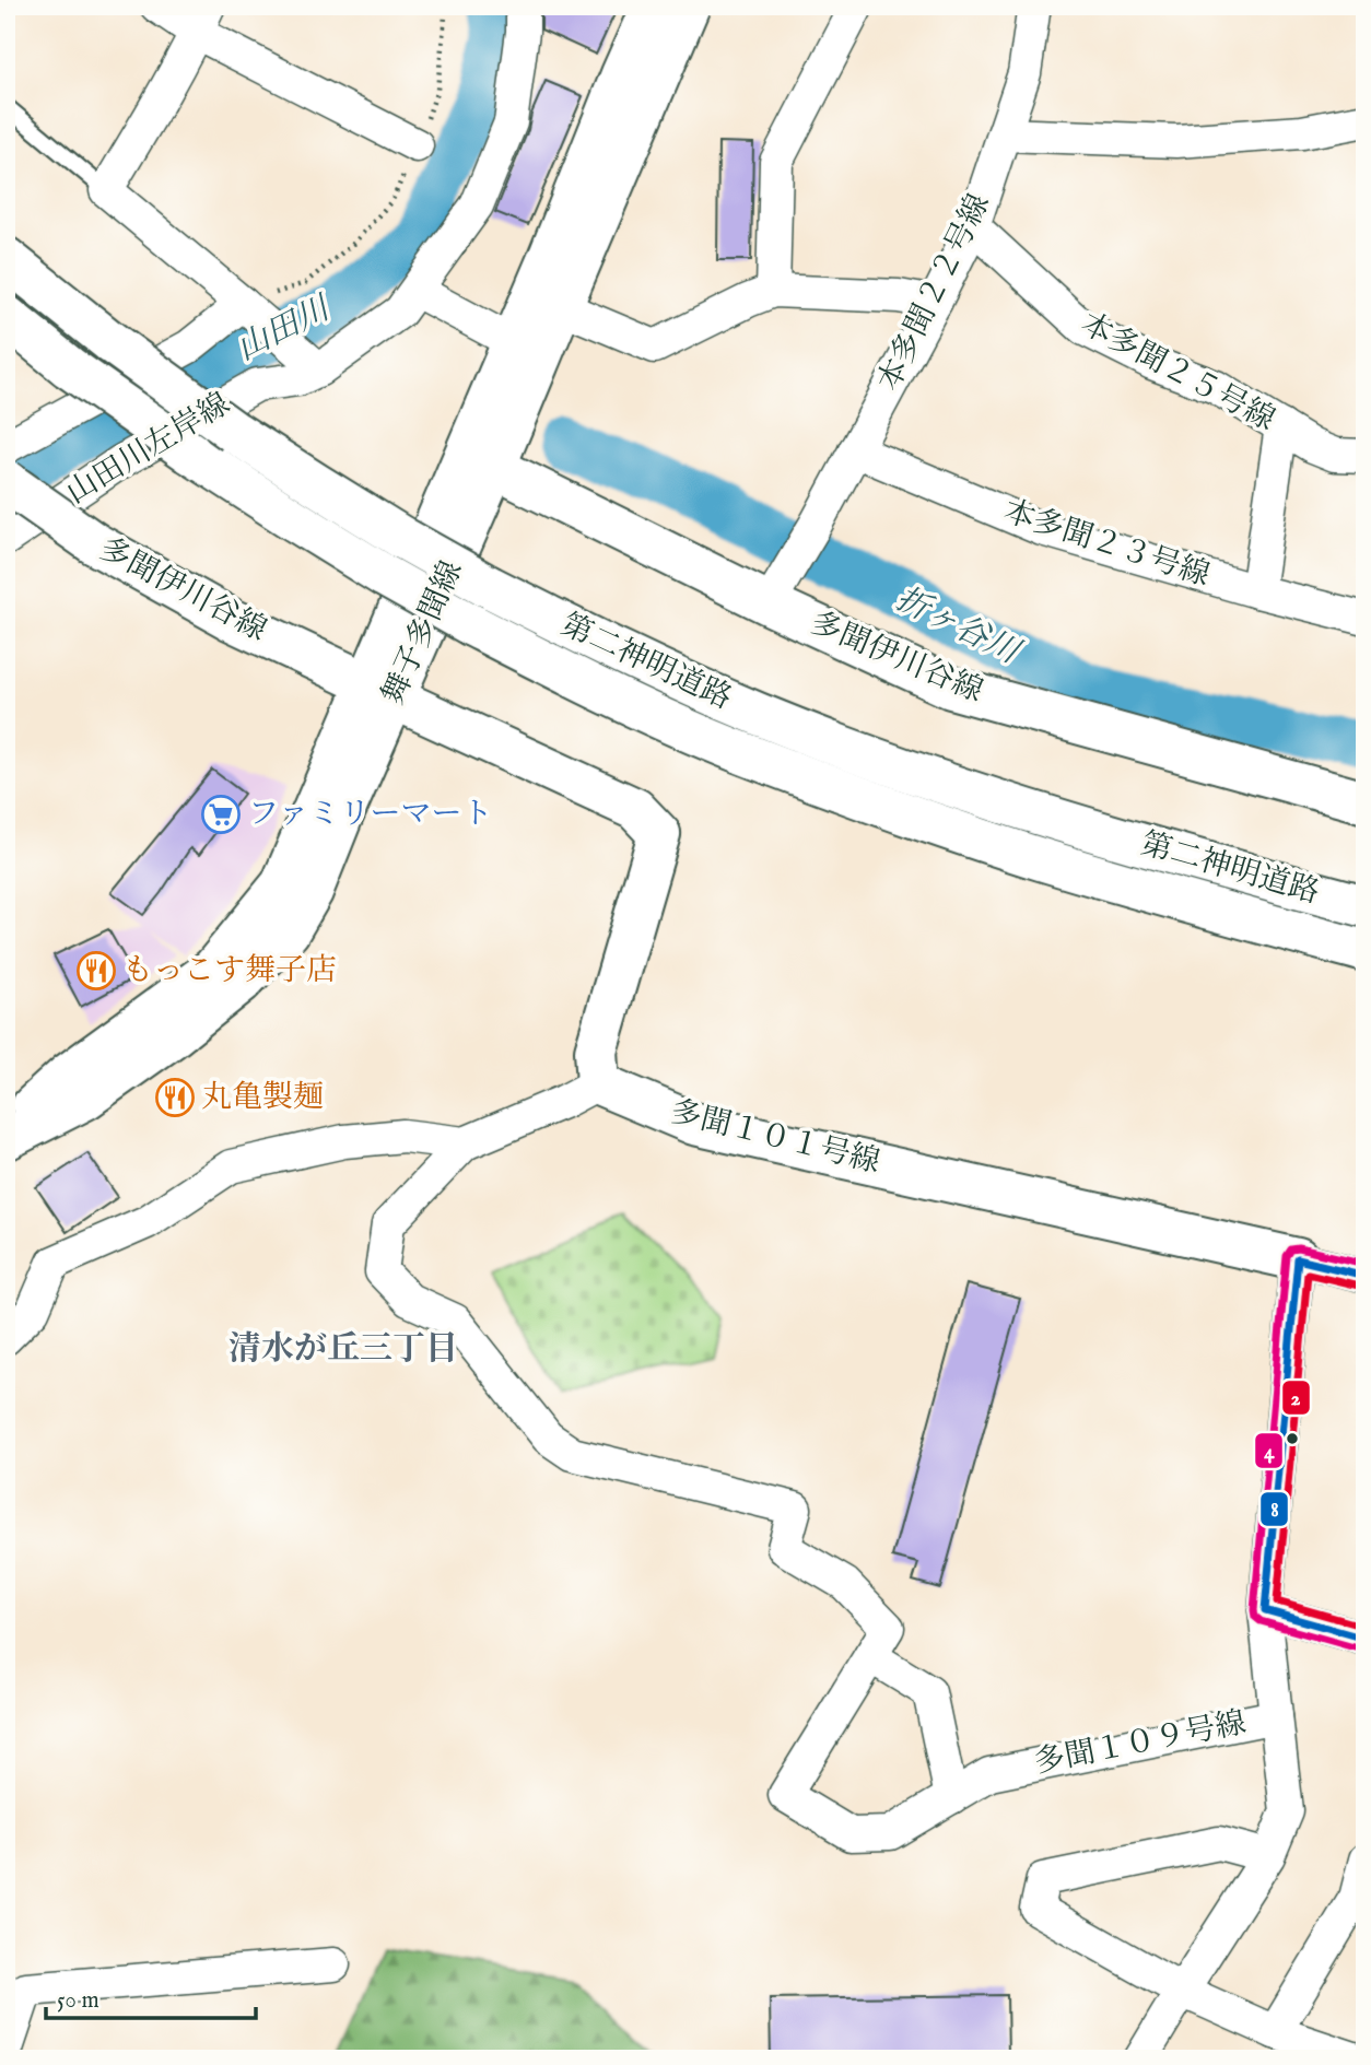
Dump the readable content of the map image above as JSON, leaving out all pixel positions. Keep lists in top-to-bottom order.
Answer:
{
  "streets": {
    "main road": [
      "多聞伊川谷線",
      "舞子多聞線",
      "第二神明道路",
      "多聞１０１号線"
    ],
    "street": [
      "本多聞２２号線",
      "本多聞２５号線",
      "山田川左岸線",
      "本多聞２３号線",
      "多聞１０９号線"
    ]
  },
  "crossings": [
    ["本多聞２２号線", "本多聞２５号線"],
    ["本多聞２２号線", "本多聞２３号線"],
    ["本多聞２２号線", "多聞伊川谷線"],
    ["多聞伊川谷線", "舞子多聞線"],
    ["多聞１０１号線", "多聞１０９号線"]
  ],
  "districts": ["清水が丘三丁目"],
  "water": ["山田川", "折ヶ谷川"],
  "places": {
    "supermarket": ["ファミリーマート"],
    "restaurant": ["もっこす舞子店", "丸亀製麺"]
  },
  "lines": ["transit line 4", "transit line 8", "transit line 2"],
  "scale_bar": "50 m"
}
